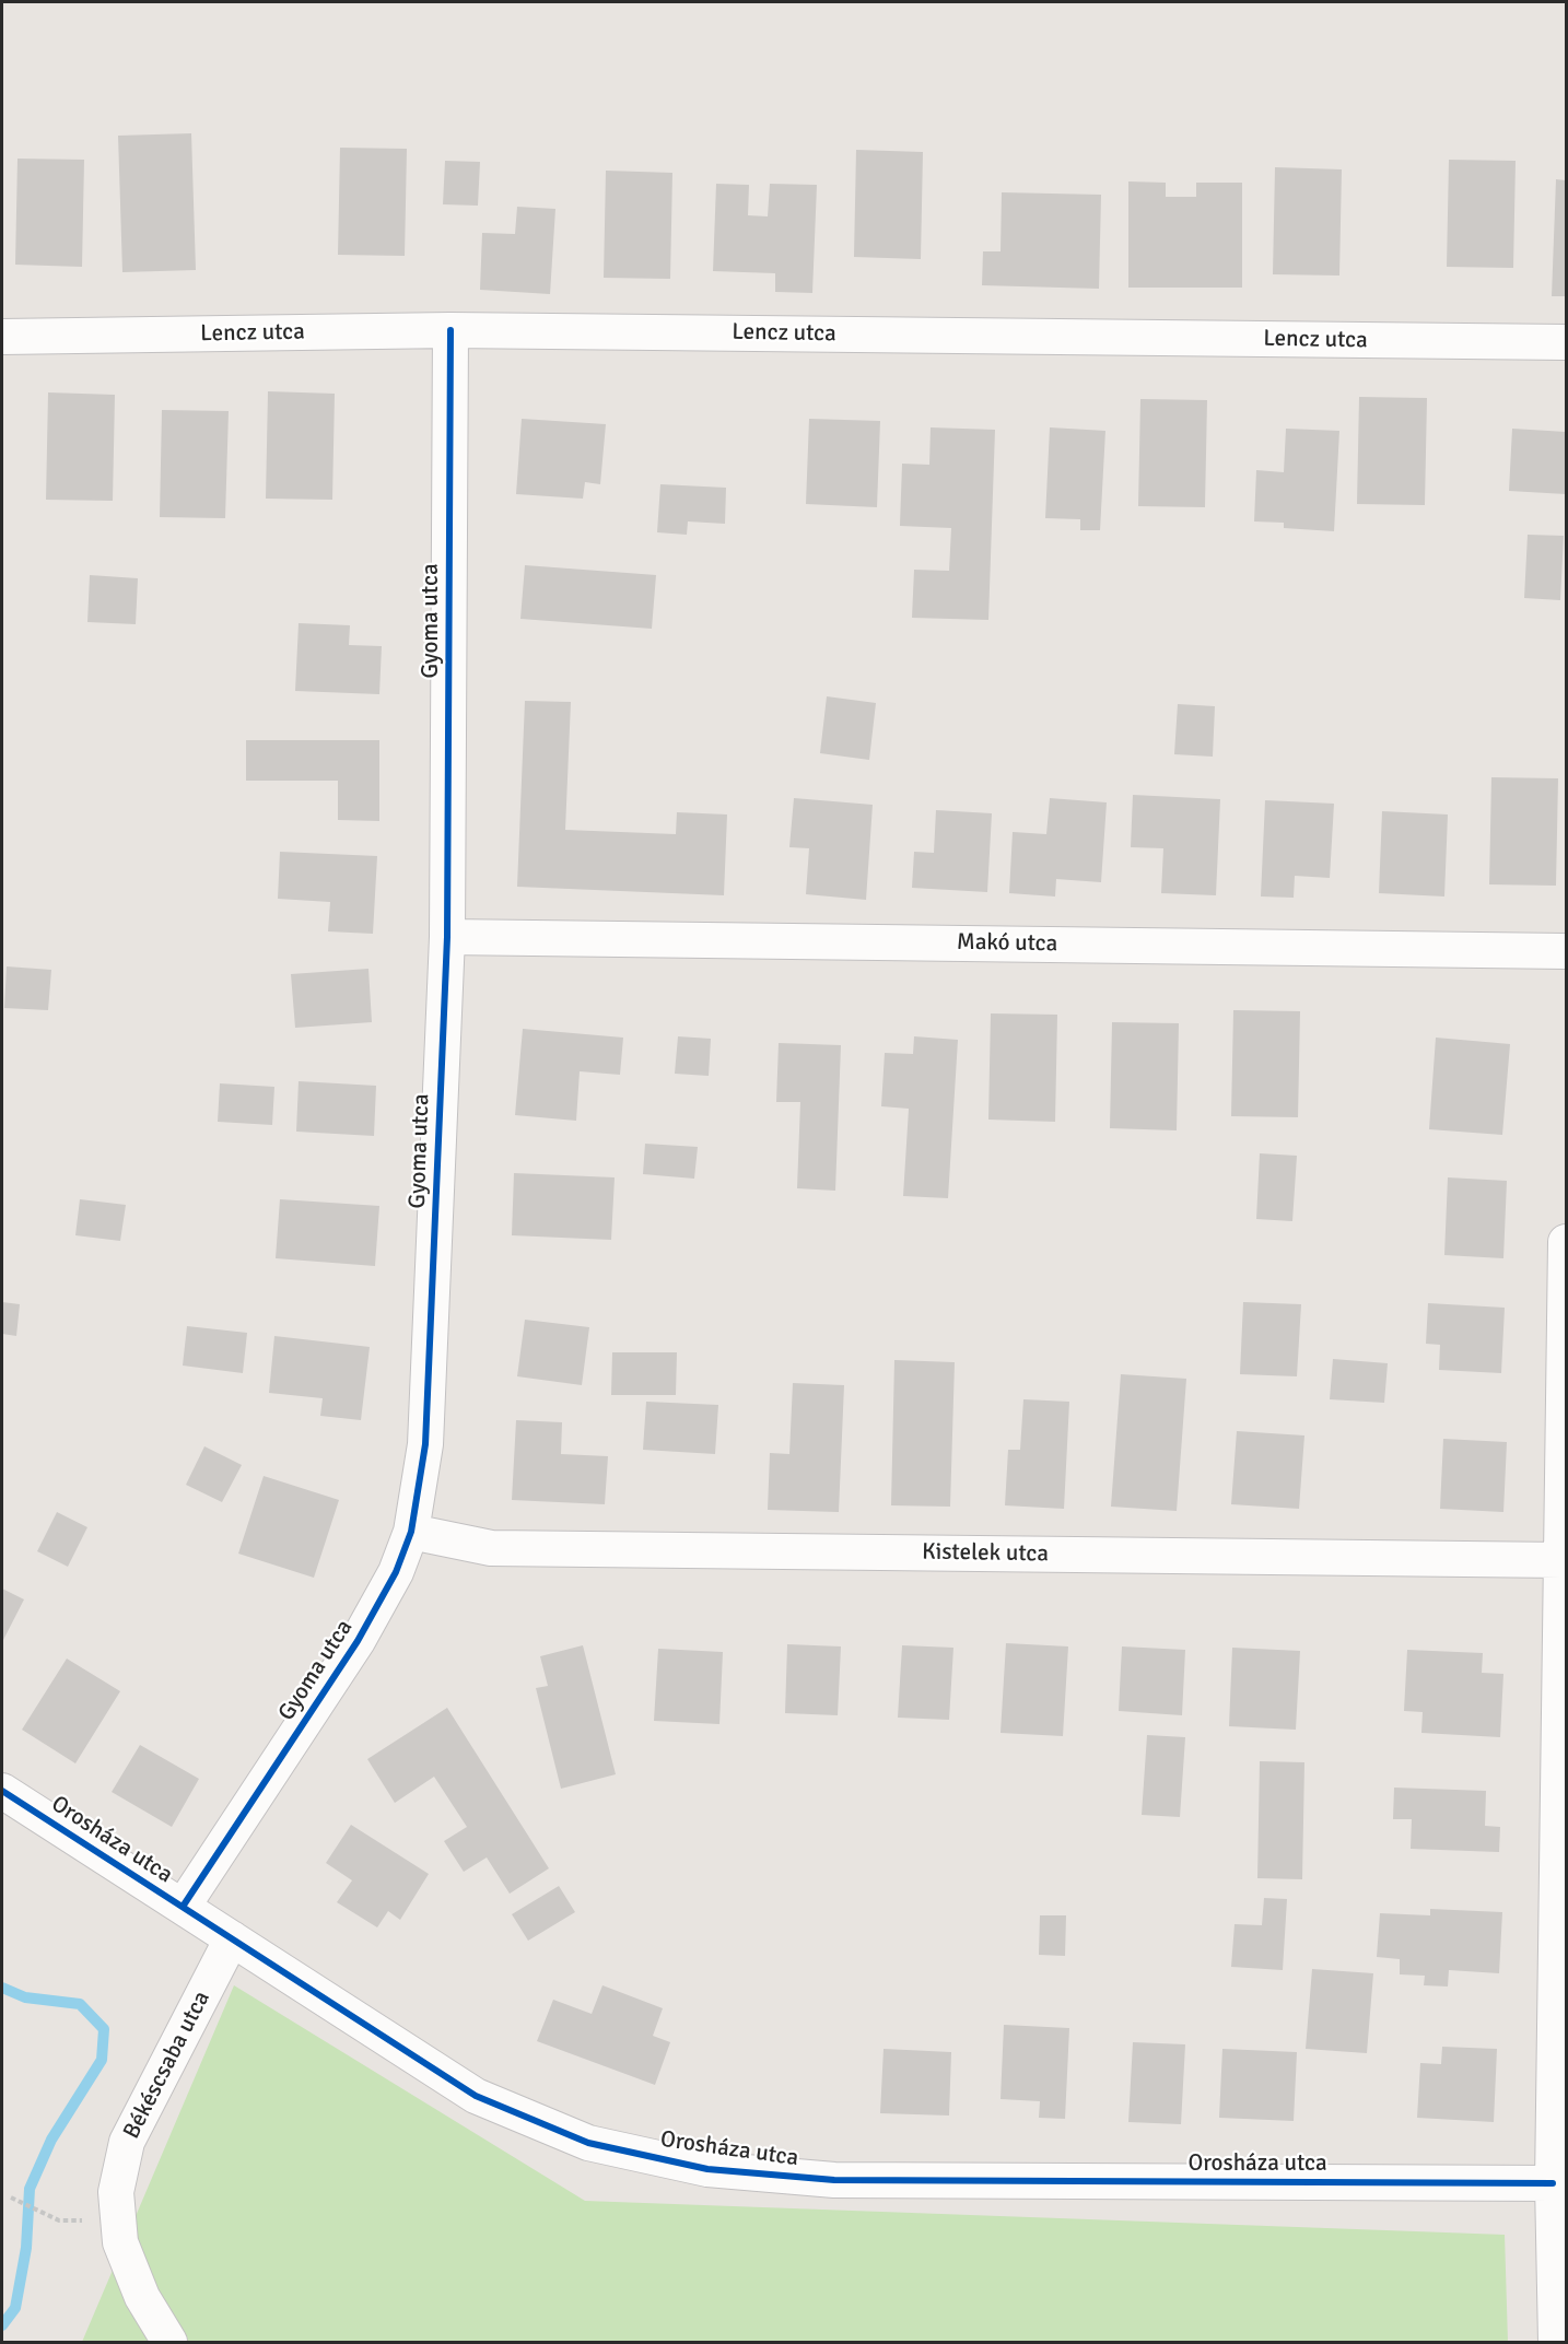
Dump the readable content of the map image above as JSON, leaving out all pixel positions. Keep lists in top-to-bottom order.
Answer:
{
  "streets": {
    "street": [
      "Lencz utca",
      "Gyoma utca",
      "Makó utca",
      "Kistelek utca",
      "Orosháza utca",
      "Békéscsaba utca"
    ]
  },
  "crossings": [
    ["Lencz utca", "Gyoma utca"],
    ["Gyoma utca", "Makó utca"],
    ["Gyoma utca", "Kistelek utca"],
    ["Gyoma utca", "Orosháza utca"],
    ["Orosháza utca", "Békéscsaba utca"]
  ]
}
